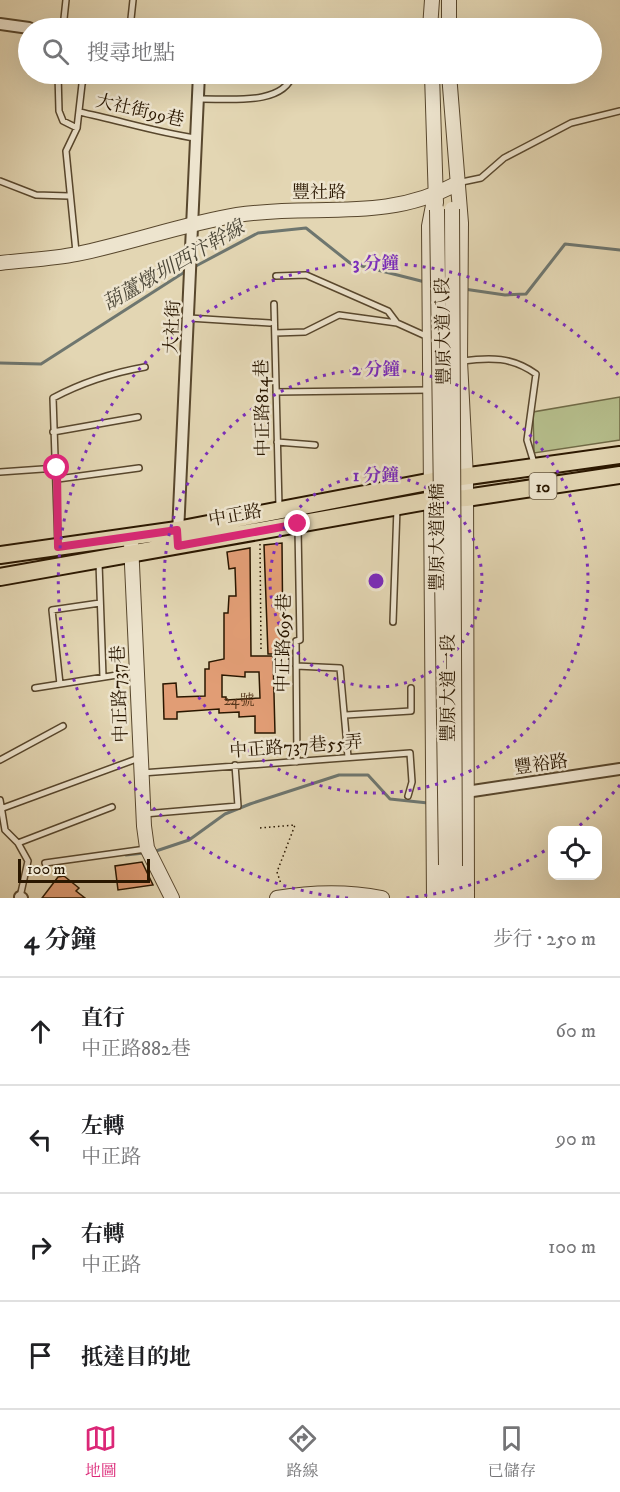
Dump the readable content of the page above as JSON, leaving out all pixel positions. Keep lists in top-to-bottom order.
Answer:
{
  "streets": {
    "main road": ["10", "中正路"],
    "street": [
      "豐社路",
      "大社街",
      "豐原大道八段",
      "豐原大道陸橋",
      "豐原大道一段",
      "中正路737巷",
      "豐裕路"
    ],
    "lane": [
      "大社街99巷",
      "中正路814巷",
      "中正路695巷",
      "中正路737巷55弄"
    ]
  },
  "crossings": [
    ["大社街99巷", "大社街"],
    ["豐社路", "大社街"],
    ["豐社路", "豐原大道八段"],
    ["大社街", "中正路"],
    ["豐原大道八段", "中正路"],
    ["豐原大道八段", "豐原大道陸橋"],
    ["豐原大道八段", "豐原大道一段"],
    ["中正路814巷", "中正路"],
    ["中正路", "中正路695巷"],
    ["中正路", "豐原大道一段"],
    ["中正路", "中正路737巷"],
    ["中正路695巷", "中正路737巷55弄"],
    ["豐原大道一段", "豐裕路"],
    ["中正路737巷", "中正路737巷55弄"]
  ],
  "water": ["葫蘆燉圳西汴幹線"],
  "house_numbers": ["24號"],
  "scale_bar": "100 m",
  "page": {
    "search": "搜尋地點",
    "scale": "100 m",
    "heading": ["4 分鐘", "步行 · 250 m"],
    "list": [
      ["直行", "中正路882巷", "60 m"],
      ["左轉", "中正路", "90 m"],
      ["右轉", "中正路", "100 m"],
      "抵達目的地"
    ],
    "nav": ["地圖", "路線", "已儲存"]
  },
  "rings": ["3 分鐘", "2 分鐘", "1 分鐘"]
}
